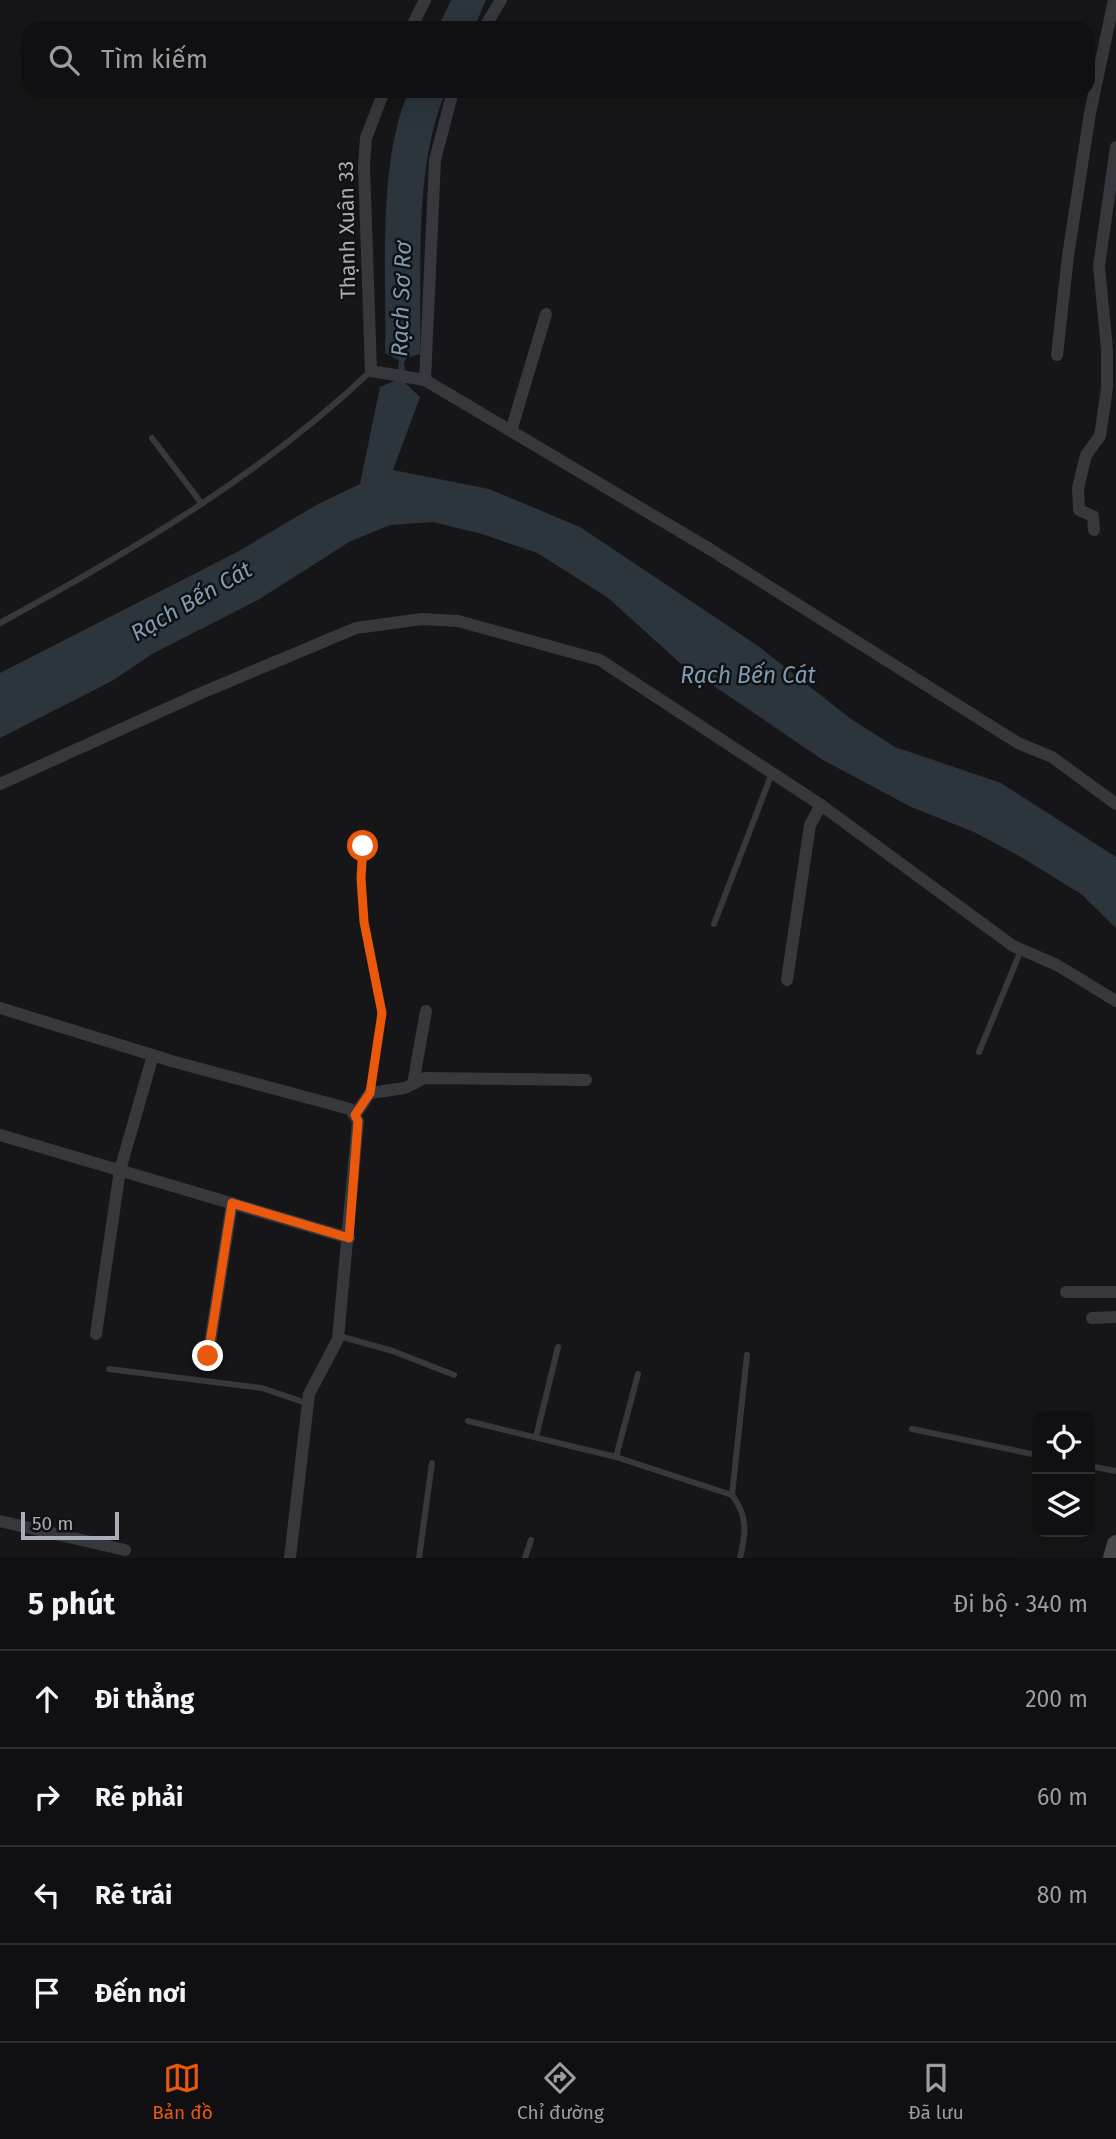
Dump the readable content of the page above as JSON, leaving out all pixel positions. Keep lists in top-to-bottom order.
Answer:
{
  "streets": {
    "street": ["Thạnh Xuân 33"]
  },
  "water": ["Rạch Sơ Rơ", "Rạch Bến Cát"],
  "scale_bar": "50 m",
  "page": {
    "search": "Tìm kiếm",
    "scale": "50 m",
    "heading": ["5 phút", "Đi bộ · 340 m"],
    "list": [
      ["Đi thẳng", "200 m"],
      ["Rẽ phải", "60 m"],
      ["Rẽ trái", "80 m"],
      "Đến nơi"
    ],
    "nav": ["Bản đồ", "Chỉ đường", "Đã lưu"]
  }
}
